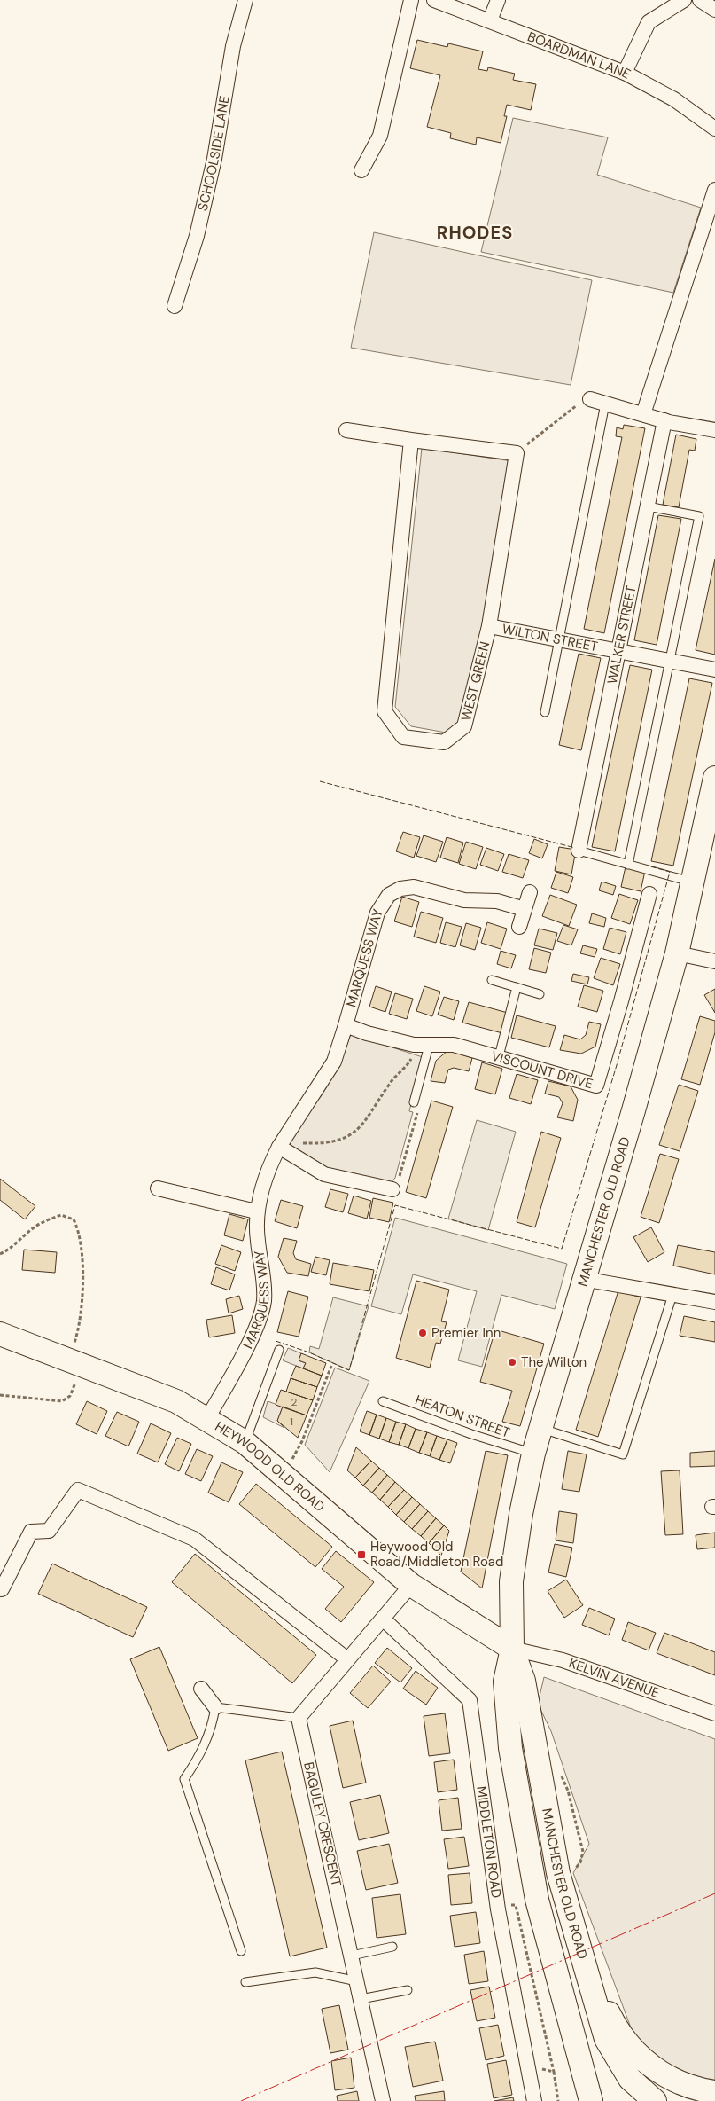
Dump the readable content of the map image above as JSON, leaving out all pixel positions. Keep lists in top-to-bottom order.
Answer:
{
  "streets": {
    "main road": ["MANCHESTER OLD ROAD", "HEYWOOD OLD ROAD"],
    "street": [
      "BOARDMAN LANE",
      "SCHOOLSIDE LANE",
      "WALKER STREET",
      "WILTON STREET",
      "WEST GREEN",
      "MARQUESS WAY",
      "VISCOUNT DRIVE",
      "KELVIN AVENUE",
      "BAGULEY CRESCENT",
      "MIDDLETON ROAD"
    ],
    "lane": ["HEATON STREET"]
  },
  "crossings": [
    ["WALKER STREET", "WILTON STREET"],
    ["WILTON STREET", "WEST GREEN"],
    ["MARQUESS WAY", "VISCOUNT DRIVE"],
    ["MARQUESS WAY", "HEYWOOD OLD ROAD"],
    ["MANCHESTER OLD ROAD", "HEATON STREET"],
    ["MANCHESTER OLD ROAD", "HEYWOOD OLD ROAD"],
    ["MANCHESTER OLD ROAD", "KELVIN AVENUE"],
    ["HEYWOOD OLD ROAD", "KELVIN AVENUE"]
  ],
  "districts": ["RHODES"],
  "places": {
    "other": ["Premier Inn", "The Wilton"],
    "transit": ["Heywood Old Road/Middleton Road"]
  },
  "house_numbers": ["2", "1"]
}
